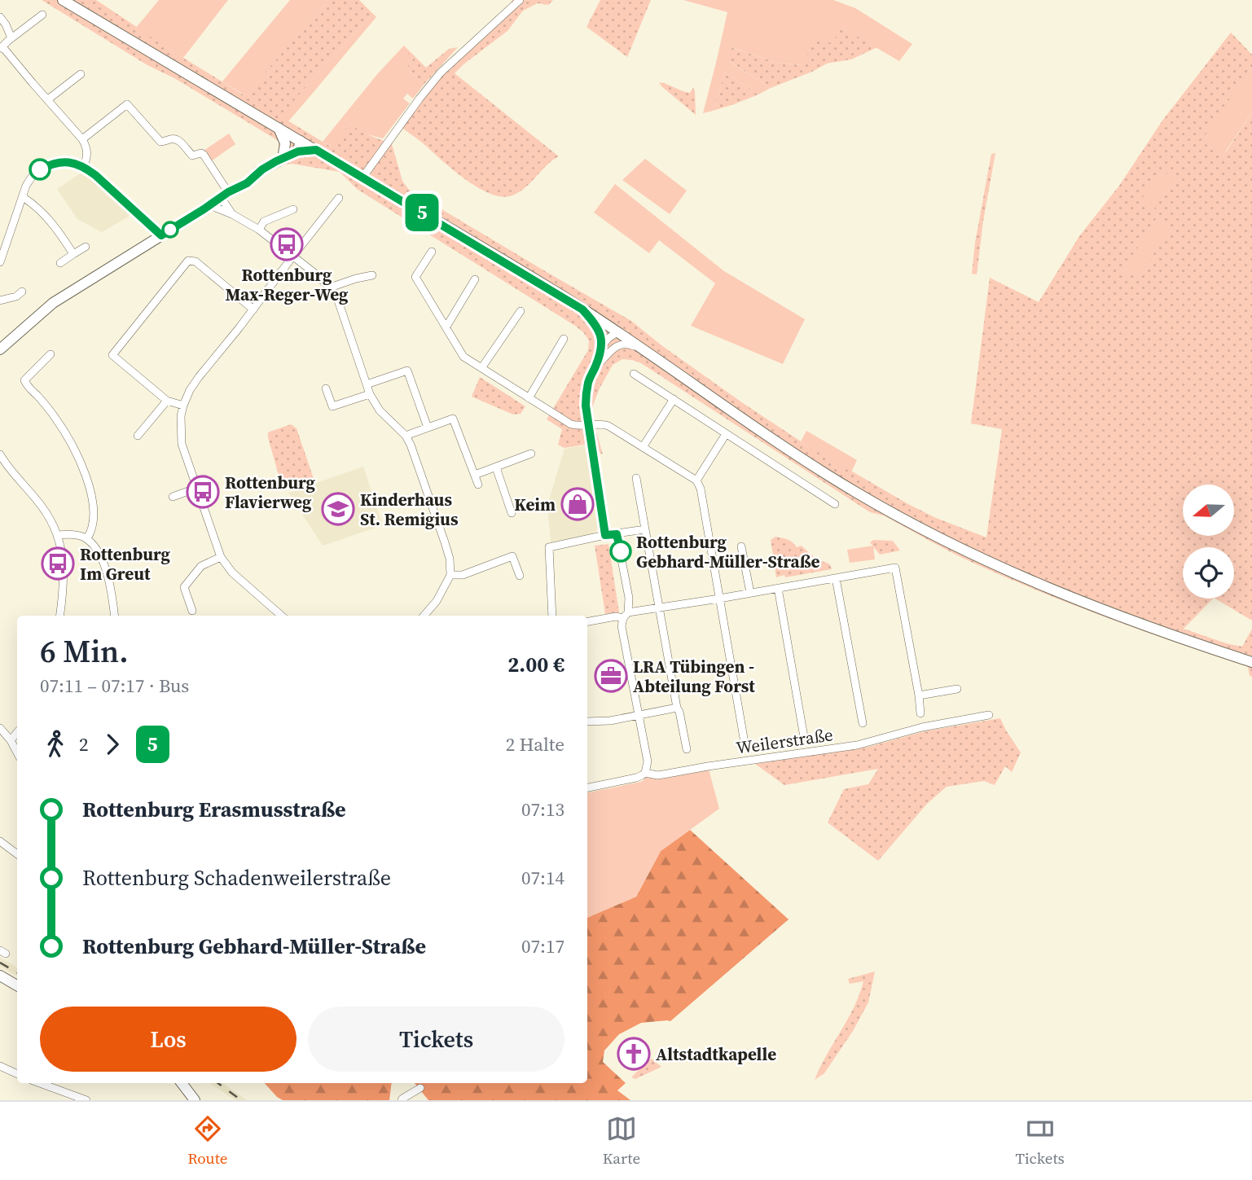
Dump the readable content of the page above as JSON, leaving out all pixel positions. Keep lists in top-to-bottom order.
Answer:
{
  "streets": {
    "street": ["Weilerstraße"]
  },
  "places": {
    "bus stop": ["Rottenburg Max-Reger-Weg", "Rottenburg Flavierweg", "Rottenburg Im Greut"],
    "shop": ["Keim"],
    "school or university": ["Kinderhaus St. Remigius"],
    "other": ["Rottenburg Gebhard-Müller-Straße"],
    "office": ["LRA Tübingen - Abteilung Forst"],
    "church": ["Altstadtkapelle"]
  },
  "lines": ["bus line 5"],
  "north": "left",
  "page": {
    "on_map": "5",
    "heading": ["6 Min.", "07:11 – 07:17 · Bus", "2.00 €"],
    "legs": ["2", "5", "2 Halte"],
    "list": [
      {
        "name": "Rottenburg Erasmusstraße",
        "value": "07:13"
      },
      {
        "name": "Rottenburg Schadenweilerstraße",
        "value": "07:14"
      },
      {
        "name": "Rottenburg Gebhard-Müller-Straße",
        "value": "07:17"
      }
    ],
    "buttons": ["Los", "Tickets"],
    "tabs": ["Route", "Karte", "Tickets"]
  }
}
